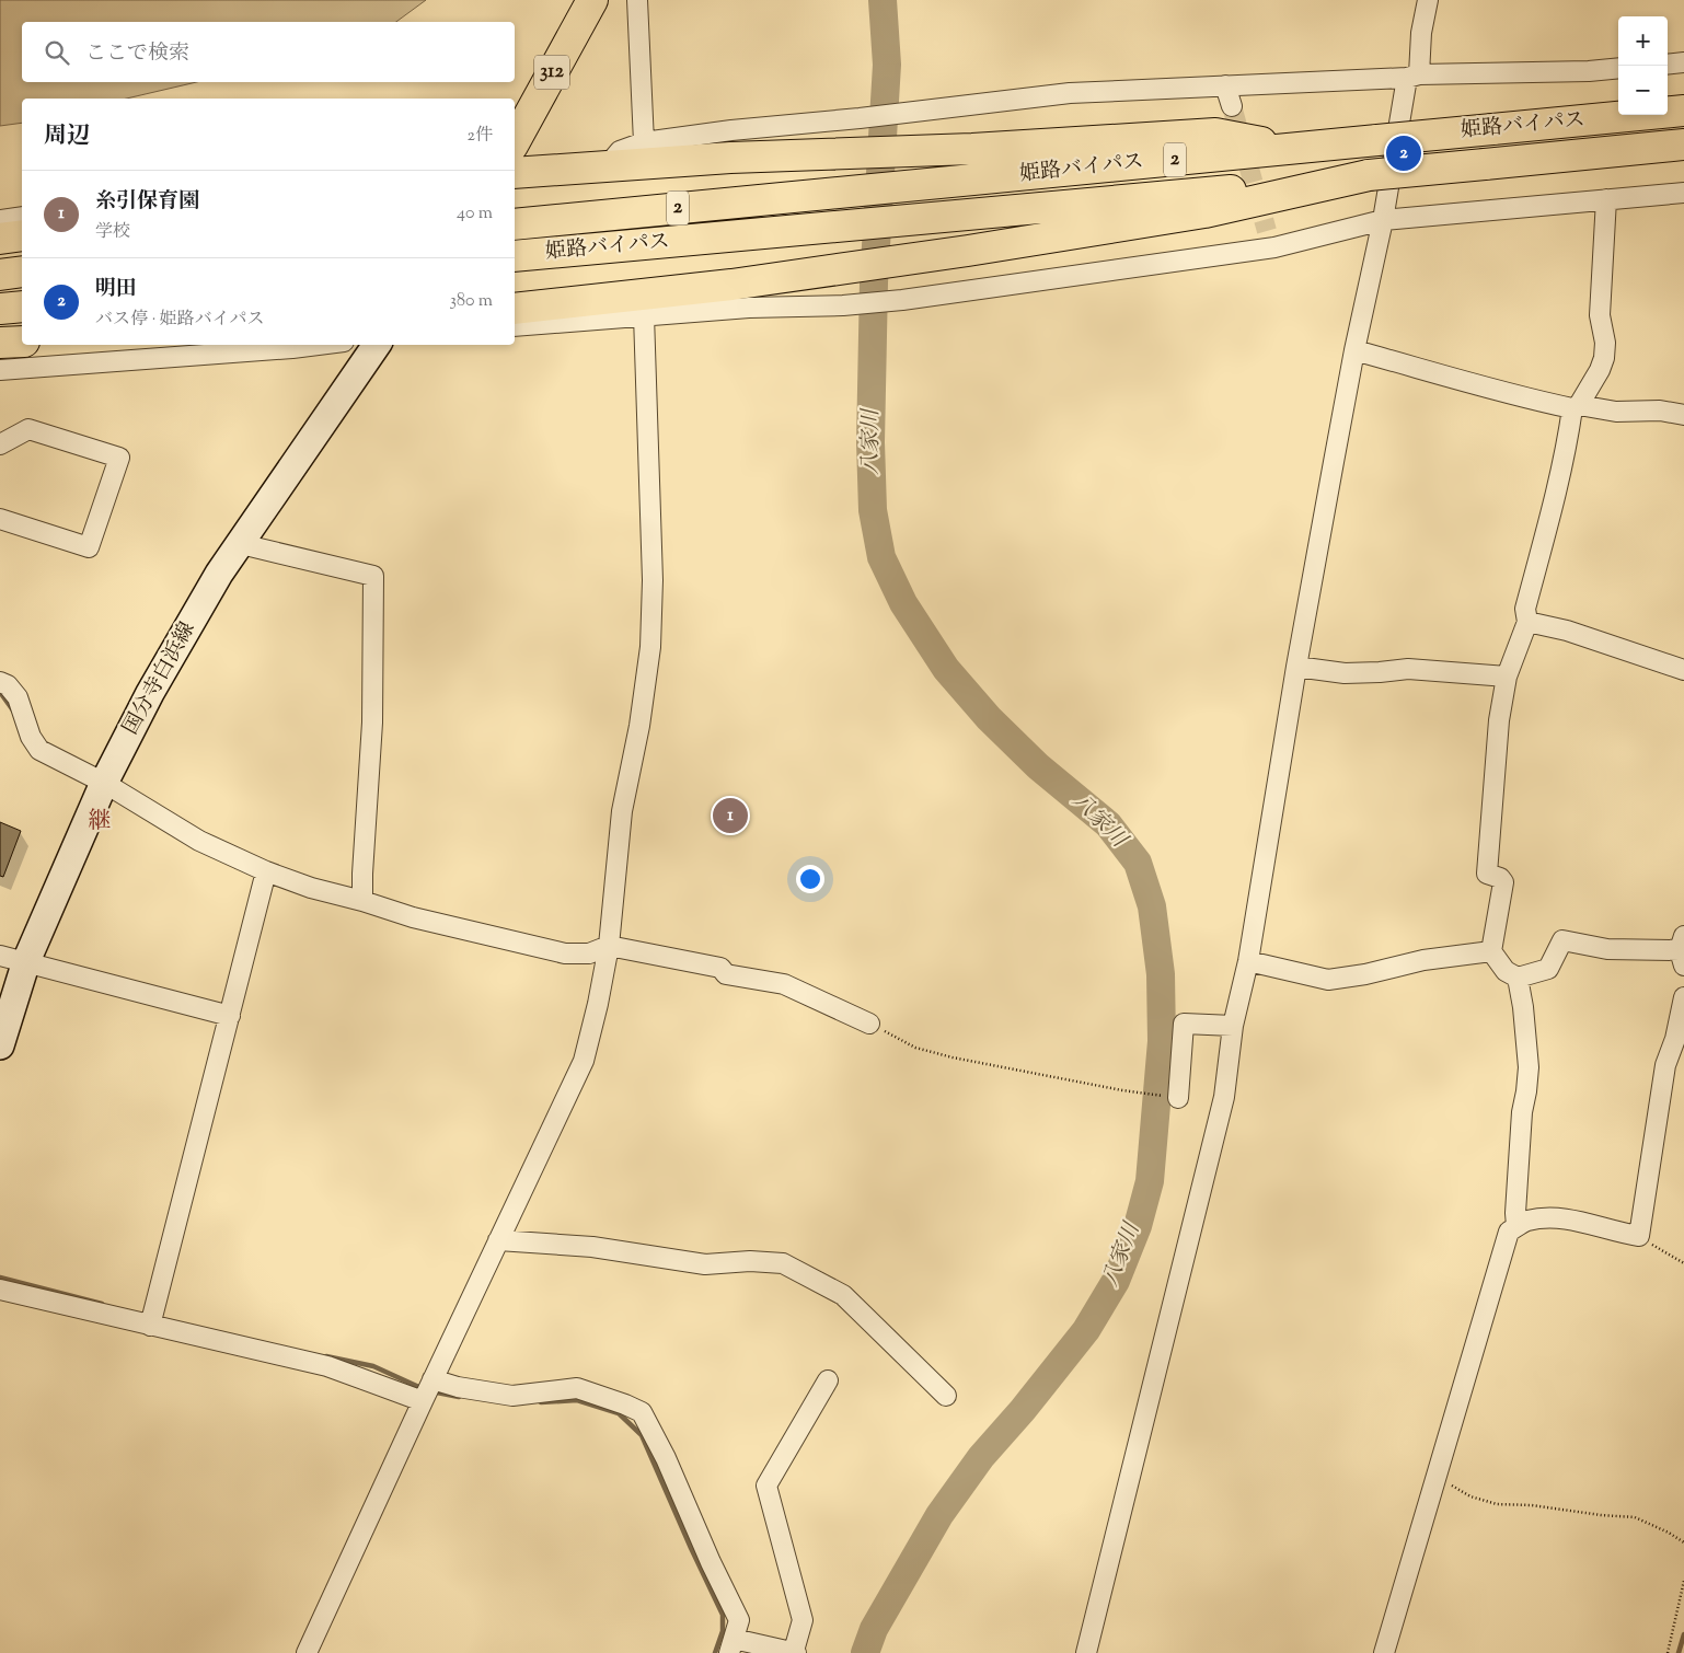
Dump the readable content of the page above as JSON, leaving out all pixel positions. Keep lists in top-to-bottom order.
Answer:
{
  "streets": {
    "highway": ["312", "姫路バイパス", "2"],
    "main road": ["国分寺白浜線"]
  },
  "districts": ["継"],
  "water": ["八家川"],
  "page": {
    "map_buttons": ["+", "−"],
    "search": "ここで検索",
    "heading": ["周辺", "2件"],
    "pins": ["2", "1"],
    "list": [
      {
        "mark": "1",
        "name": "糸引保育園",
        "note": "学校",
        "value": "40 m"
      },
      {
        "mark": "2",
        "name": "明田",
        "note": "バス停 · 姫路バイパス",
        "value": "380 m"
      }
    ]
  }
}
